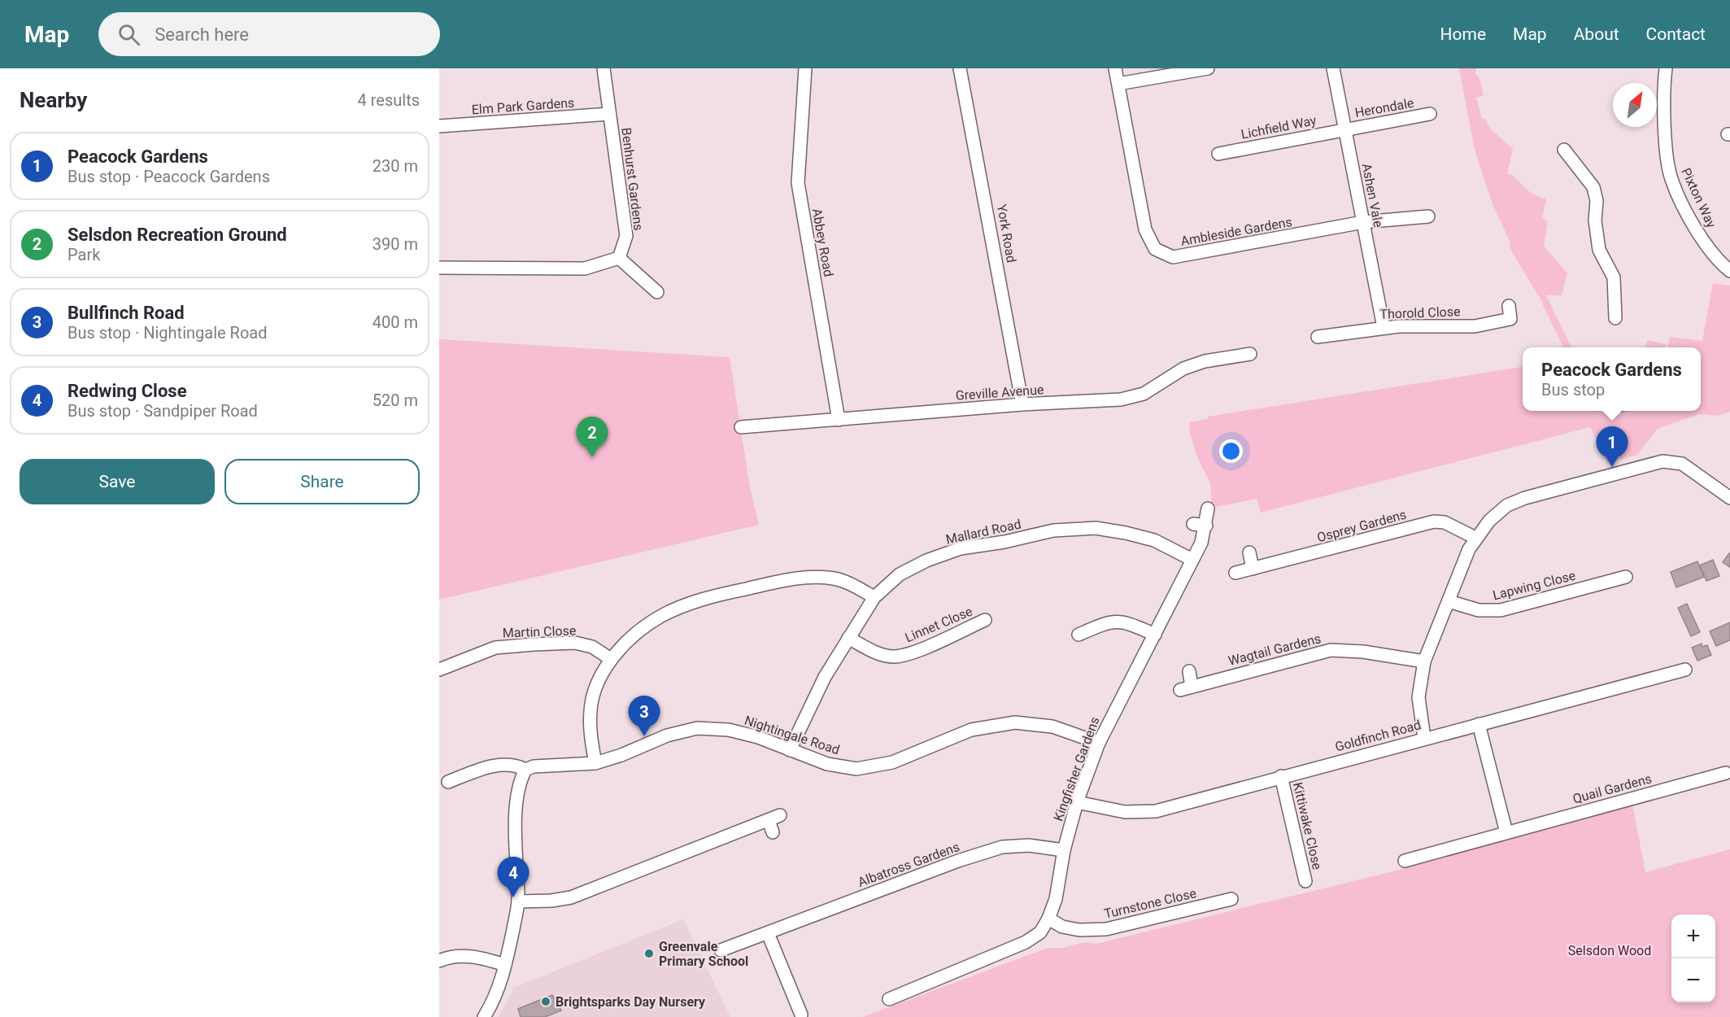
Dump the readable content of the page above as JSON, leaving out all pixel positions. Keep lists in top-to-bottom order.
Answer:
{
  "streets": {
    "street": [
      "Elm Park Gardens",
      "Herondale",
      "Lichfield Way",
      "Benhurst Gardens",
      "Ashen Vale",
      "Pixton Way",
      "Ambleside Gardens",
      "York Road",
      "Abbey Road",
      "Thorold Close",
      "Greville Avenue",
      "Osprey Gardens",
      "Mallard Road",
      "Lapwing Close",
      "Linnet Close",
      "Martin Close",
      "Wagtail Gardens",
      "Nightingale Road",
      "Goldfinch Road",
      "Kingfisher Gardens",
      "Quail Gardens",
      "Kittiwake Close",
      "Albatross Gardens",
      "Turnstone Close"
    ]
  },
  "crossings": [
    ["Elm Park Gardens", "Benhurst Gardens"],
    ["Herondale", "Lichfield Way"],
    ["Herondale", "Ashen Vale"],
    ["Lichfield Way", "Ashen Vale"],
    ["Ashen Vale", "Ambleside Gardens"],
    ["Ashen Vale", "Thorold Close"],
    ["York Road", "Greville Avenue"],
    ["Abbey Road", "Greville Avenue"],
    ["Mallard Road", "Linnet Close"],
    ["Mallard Road", "Nightingale Road"],
    ["Mallard Road", "Kingfisher Gardens"],
    ["Nightingale Road", "Kingfisher Gardens"],
    ["Goldfinch Road", "Kingfisher Gardens"],
    ["Goldfinch Road", "Kittiwake Close"],
    ["Kingfisher Gardens", "Albatross Gardens"],
    ["Kingfisher Gardens", "Turnstone Close"]
  ],
  "parks": ["Selsdon Wood"],
  "places": ["Greenvale Primary School", "Brightsparks Day Nursery"],
  "north": "top right",
  "page": {
    "header": "Map",
    "search": "Search here",
    "nav": [
      "Home",
      "Map",
      "About",
      "Contact"
    ],
    "heading": ["Nearby", "4 results"],
    "list": [
      {
        "mark": "1",
        "name": "Peacock Gardens",
        "note": "Bus stop · Peacock Gardens",
        "value": "230 m"
      },
      {
        "mark": "2",
        "name": "Selsdon Recreation Ground",
        "note": "Park",
        "value": "390 m"
      },
      {
        "mark": "3",
        "name": "Bullfinch Road",
        "note": "Bus stop · Nightingale Road",
        "value": "400 m"
      },
      {
        "mark": "4",
        "name": "Redwing Close",
        "note": "Bus stop · Sandpiper Road",
        "value": "520 m"
      }
    ],
    "popup": ["Peacock Gardens", "Bus stop"],
    "pins": [
      "2",
      "1",
      "3",
      "4"
    ],
    "buttons": ["Save", "Share"],
    "map_buttons": ["+", "−"]
  }
}
